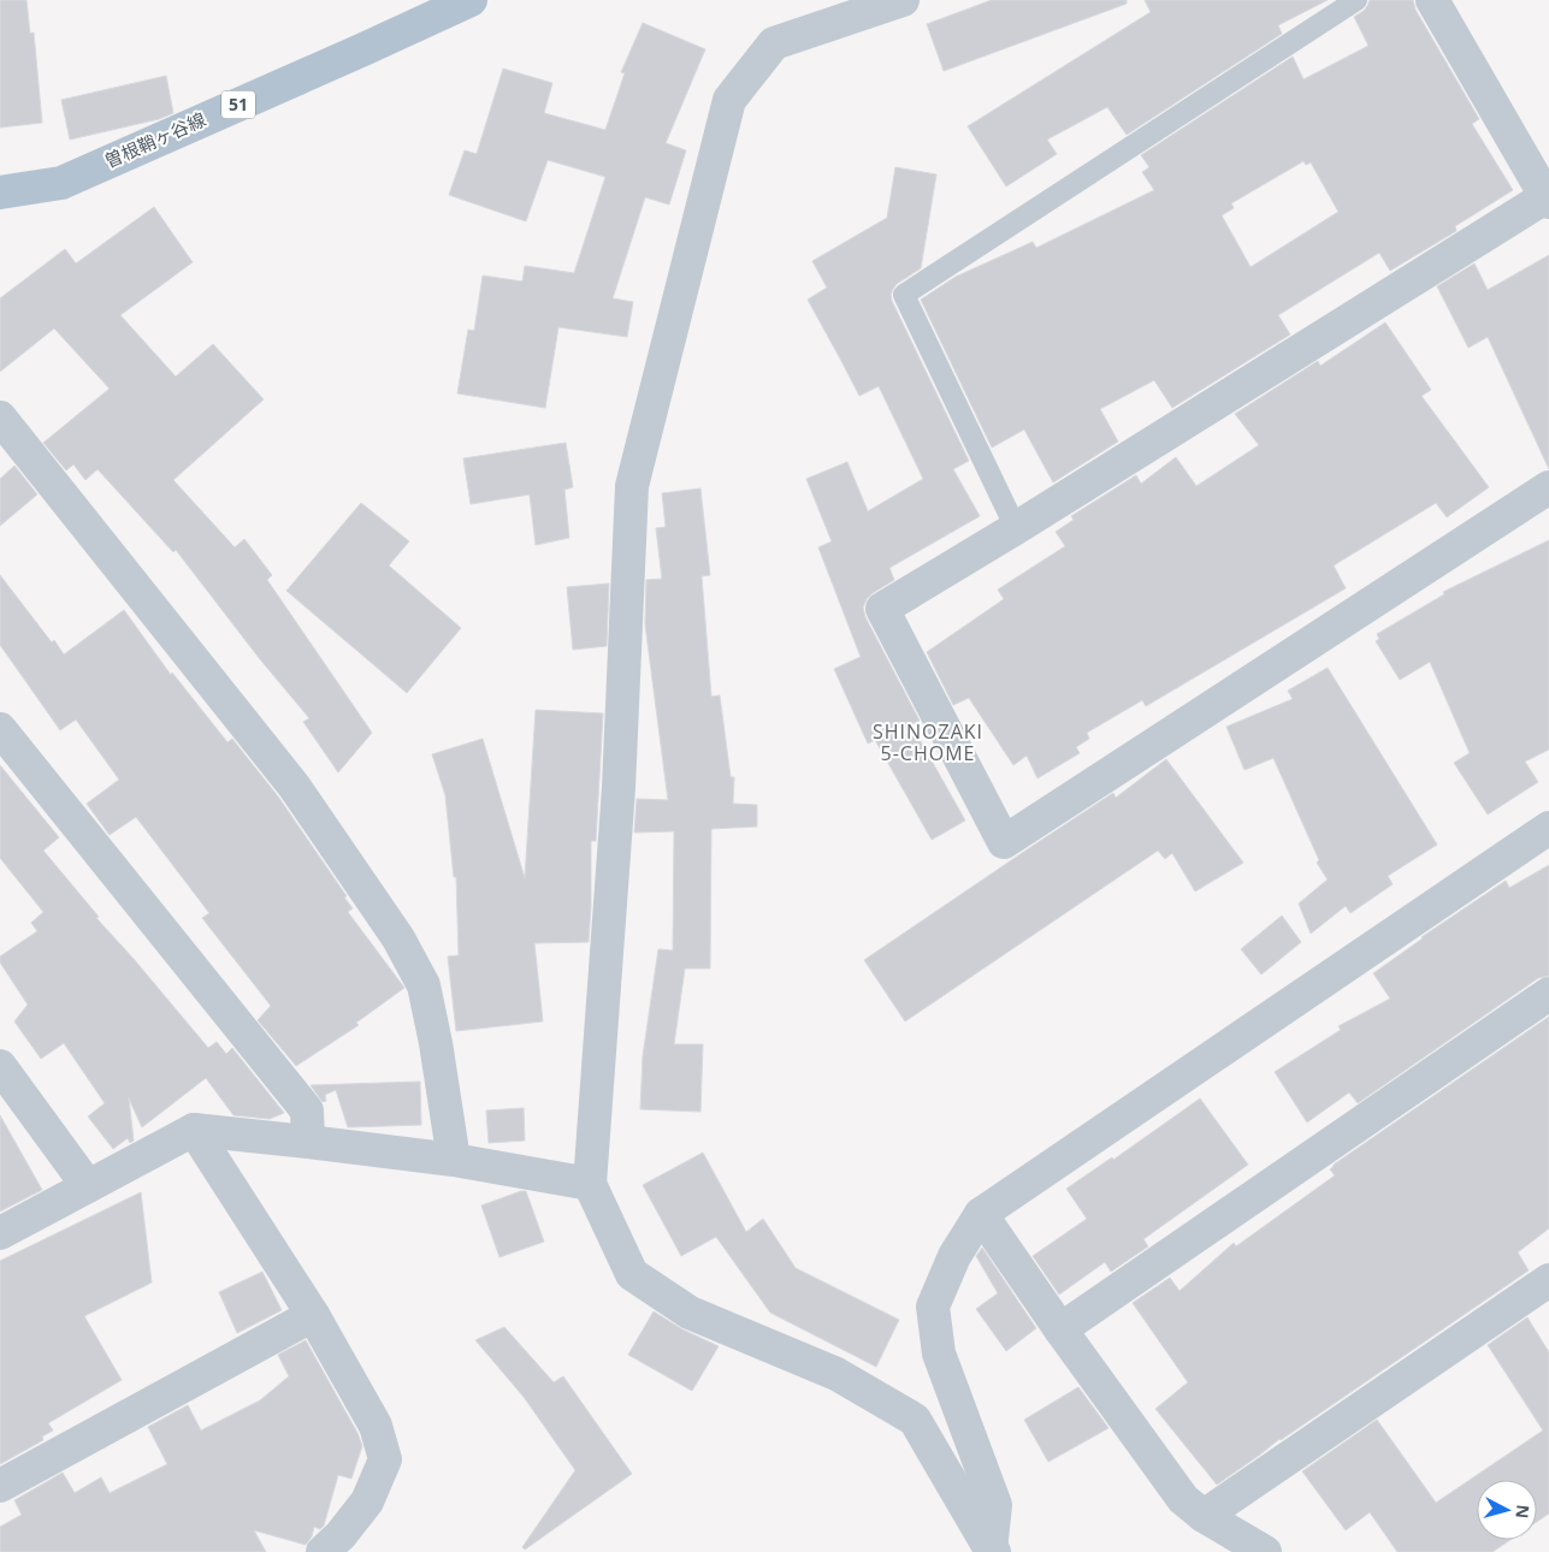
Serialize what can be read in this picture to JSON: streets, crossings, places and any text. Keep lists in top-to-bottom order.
{
  "streets": {
    "main road": ["51", "曽根鞘ヶ谷線"]
  },
  "districts": ["SHINOZAKI 5-CHOME"],
  "north": "right"
}
